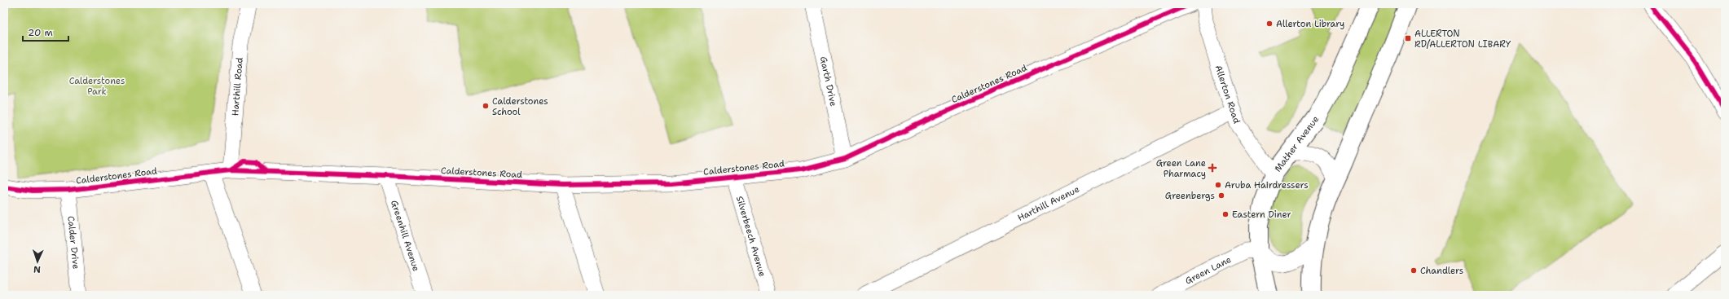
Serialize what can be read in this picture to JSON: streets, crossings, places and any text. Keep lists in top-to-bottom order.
{
  "streets": {
    "main road": ["Mather Avenue"],
    "street": [
      "Garth Drive",
      "Calderstones Road",
      "Harthill Road",
      "Allerton Road",
      "Harthill Avenue",
      "Greenhill Avenue",
      "Silverbeech Avenue",
      "Calder Drive",
      "Green Lane"
    ]
  },
  "crossings": [
    ["Garth Drive", "Calderstones Road"],
    ["Calderstones Road", "Harthill Road"],
    ["Calderstones Road", "Greenhill Avenue"],
    ["Calderstones Road", "Silverbeech Avenue"],
    ["Calderstones Road", "Calder Drive"],
    ["Allerton Road", "Mather Avenue"],
    ["Allerton Road", "Harthill Avenue"],
    ["Mather Avenue", "Green Lane"]
  ],
  "parks": ["Calderstones Park"],
  "places": {
    "other": [
      "Allerton Library",
      "Calderstones School",
      "Aruba Hairdressers",
      "Greenbergs",
      "Eastern Diner",
      "Chandlers"
    ],
    "transit": ["ALLERTON RD/ALLERTON LIBARY"],
    "health": ["Green Lane Pharmacy"]
  },
  "scale_bar": "20 m",
  "north": "bottom"
}
